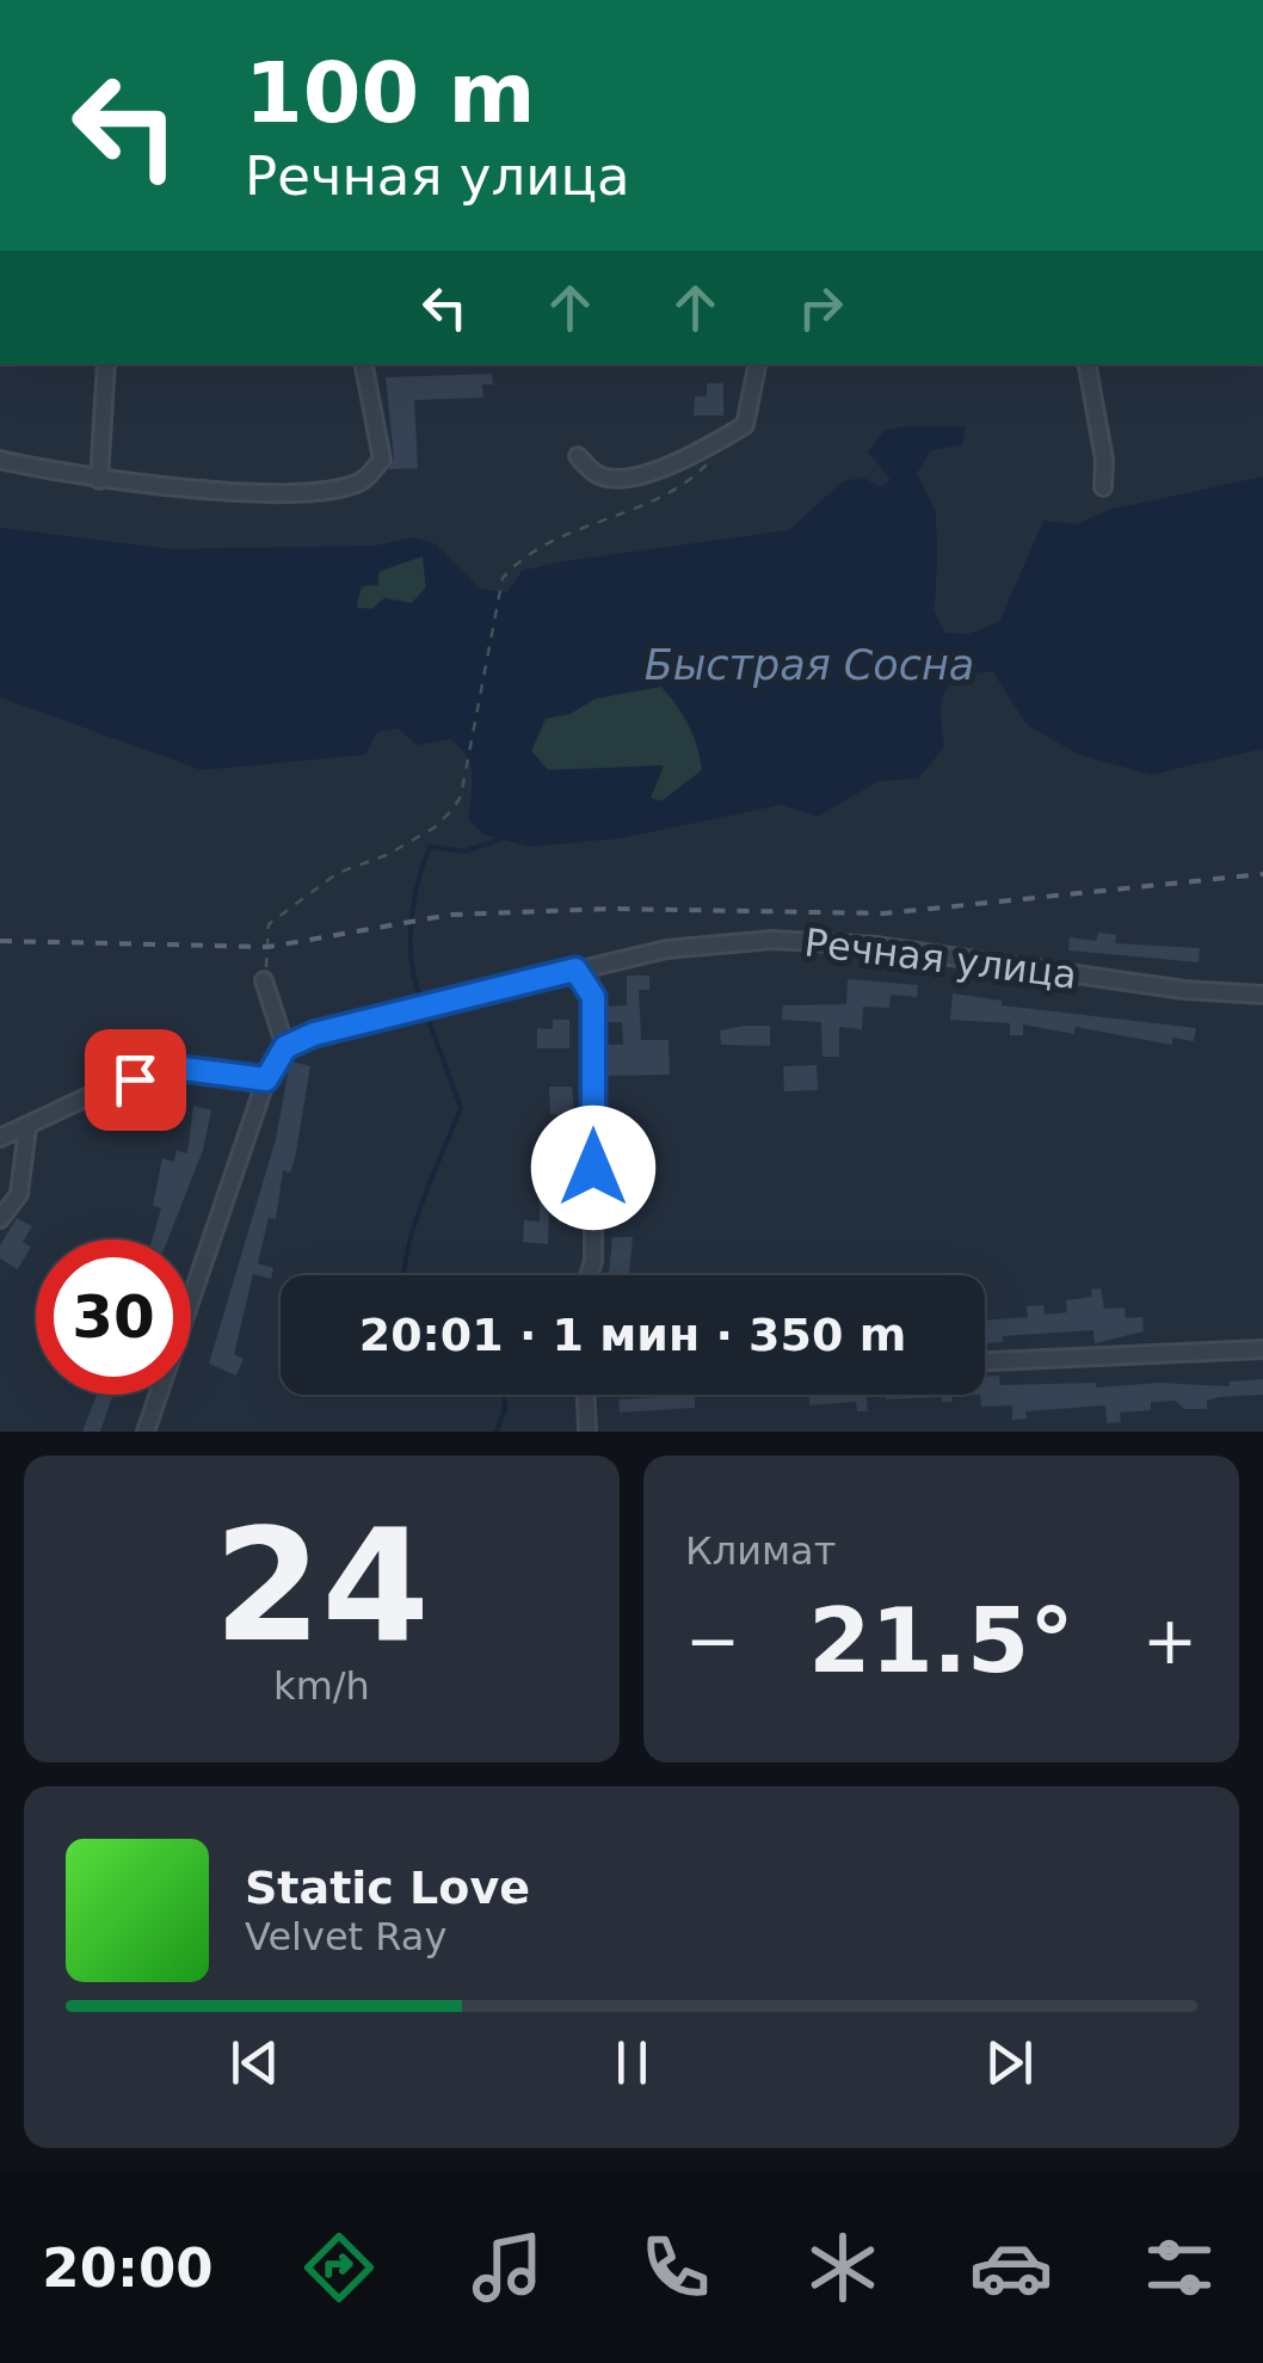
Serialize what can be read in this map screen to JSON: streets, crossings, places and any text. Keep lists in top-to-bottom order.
{
  "streets": {
    "street": ["Речная улица"]
  },
  "water": ["Быстрая Сосна"],
  "page": {
    "turn": ["100 m", "Речная улица"],
    "limit": "30",
    "trip": "20:01 · 1 мин · 350 m",
    "tile": [
      ["24", "km/h"],
      "Климат"
    ],
    "heat": ["−", "21.5°", "+"],
    "song": ["Static Love", "Velvet Ray"],
    "tabs": "20:00"
  }
}
